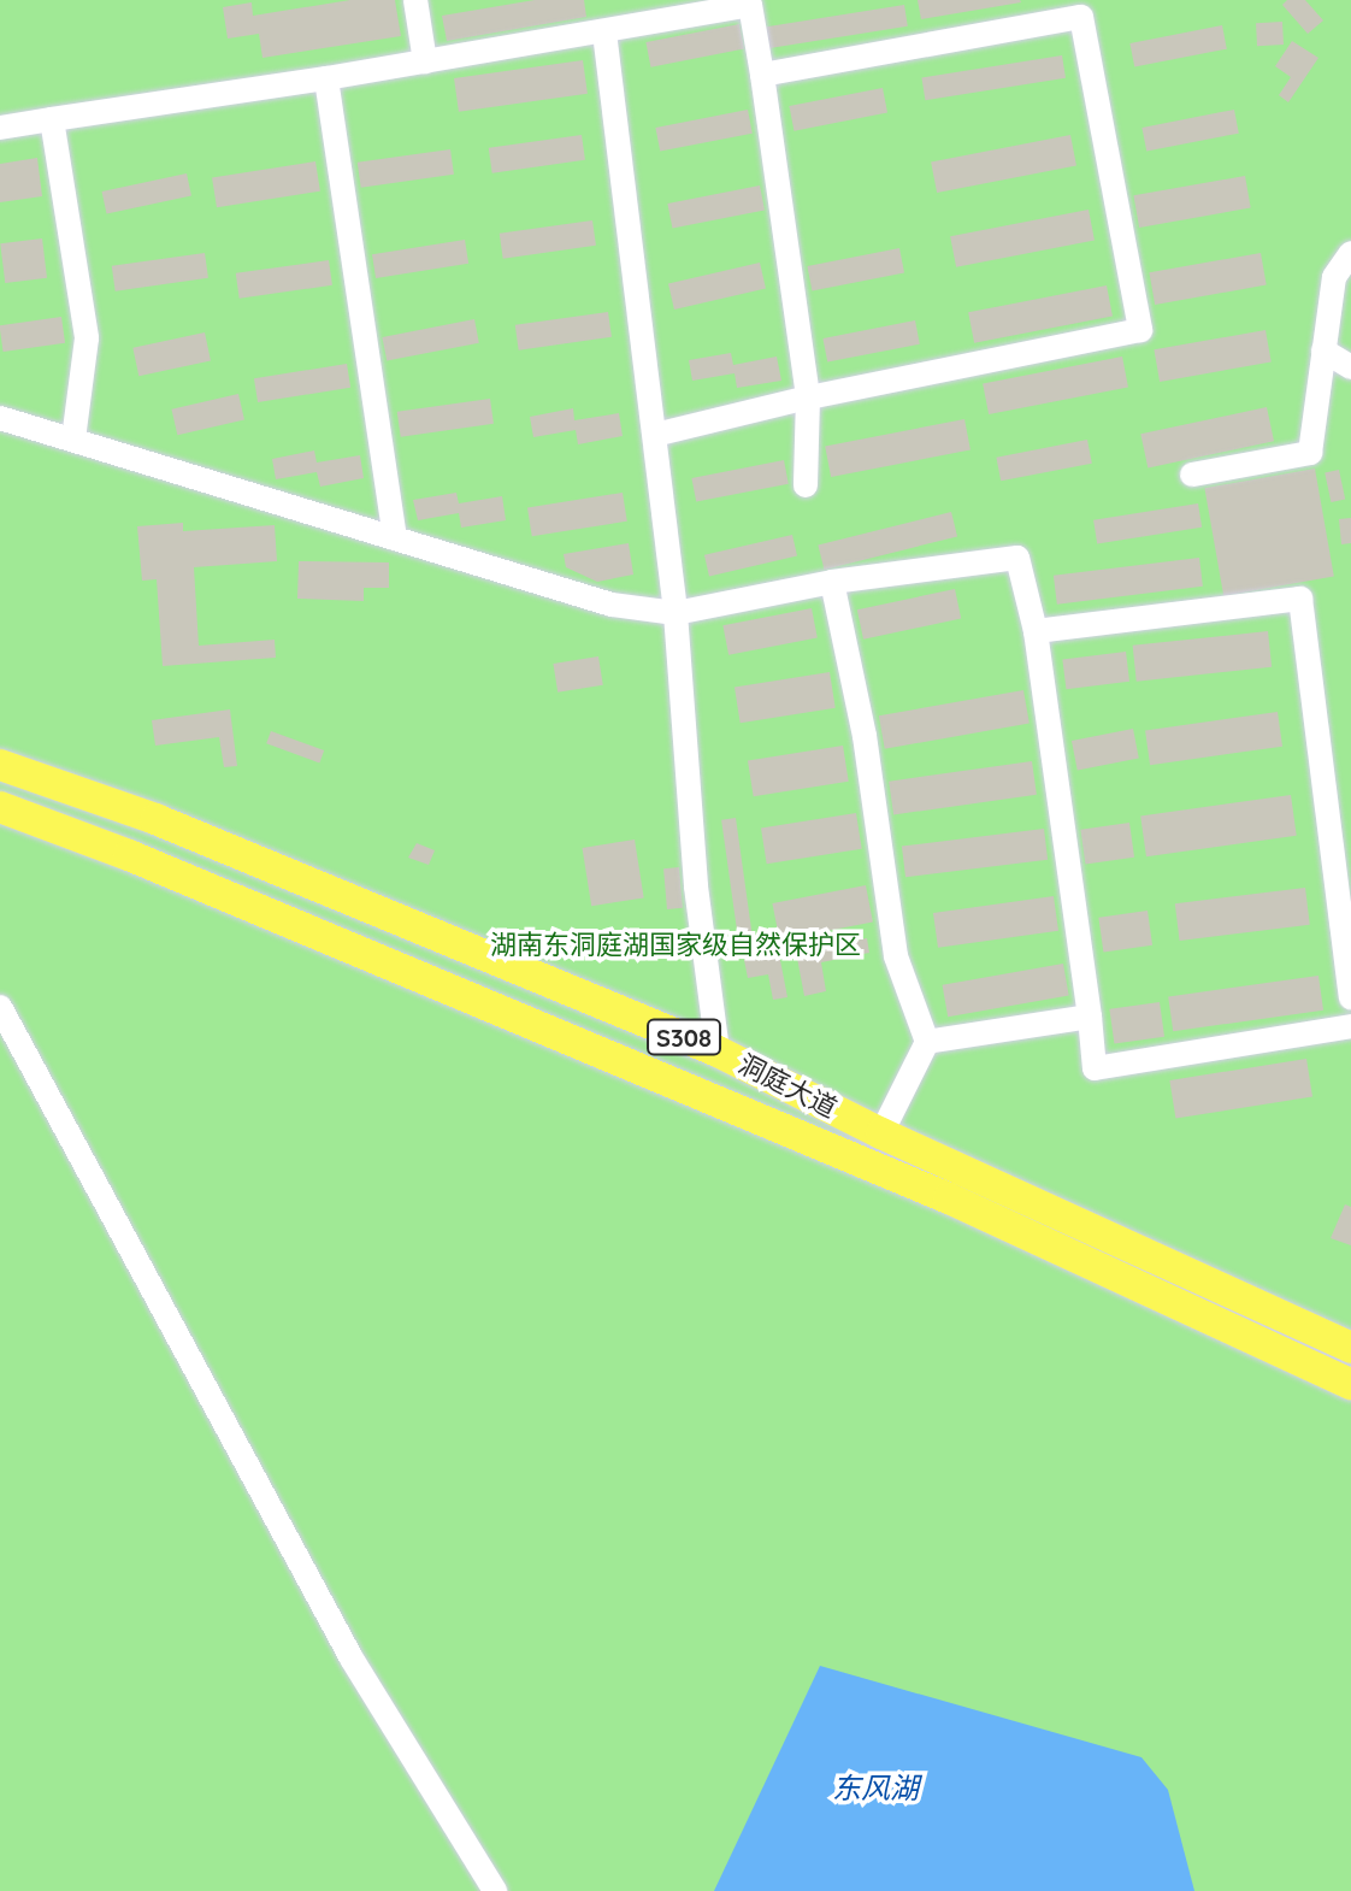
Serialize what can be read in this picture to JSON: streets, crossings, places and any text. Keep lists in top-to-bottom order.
{
  "streets": {
    "main road": ["S308", "洞庭大道"]
  },
  "water": ["东风湖"],
  "parks": ["湖南东洞庭湖国家级自然保护区"]
}
